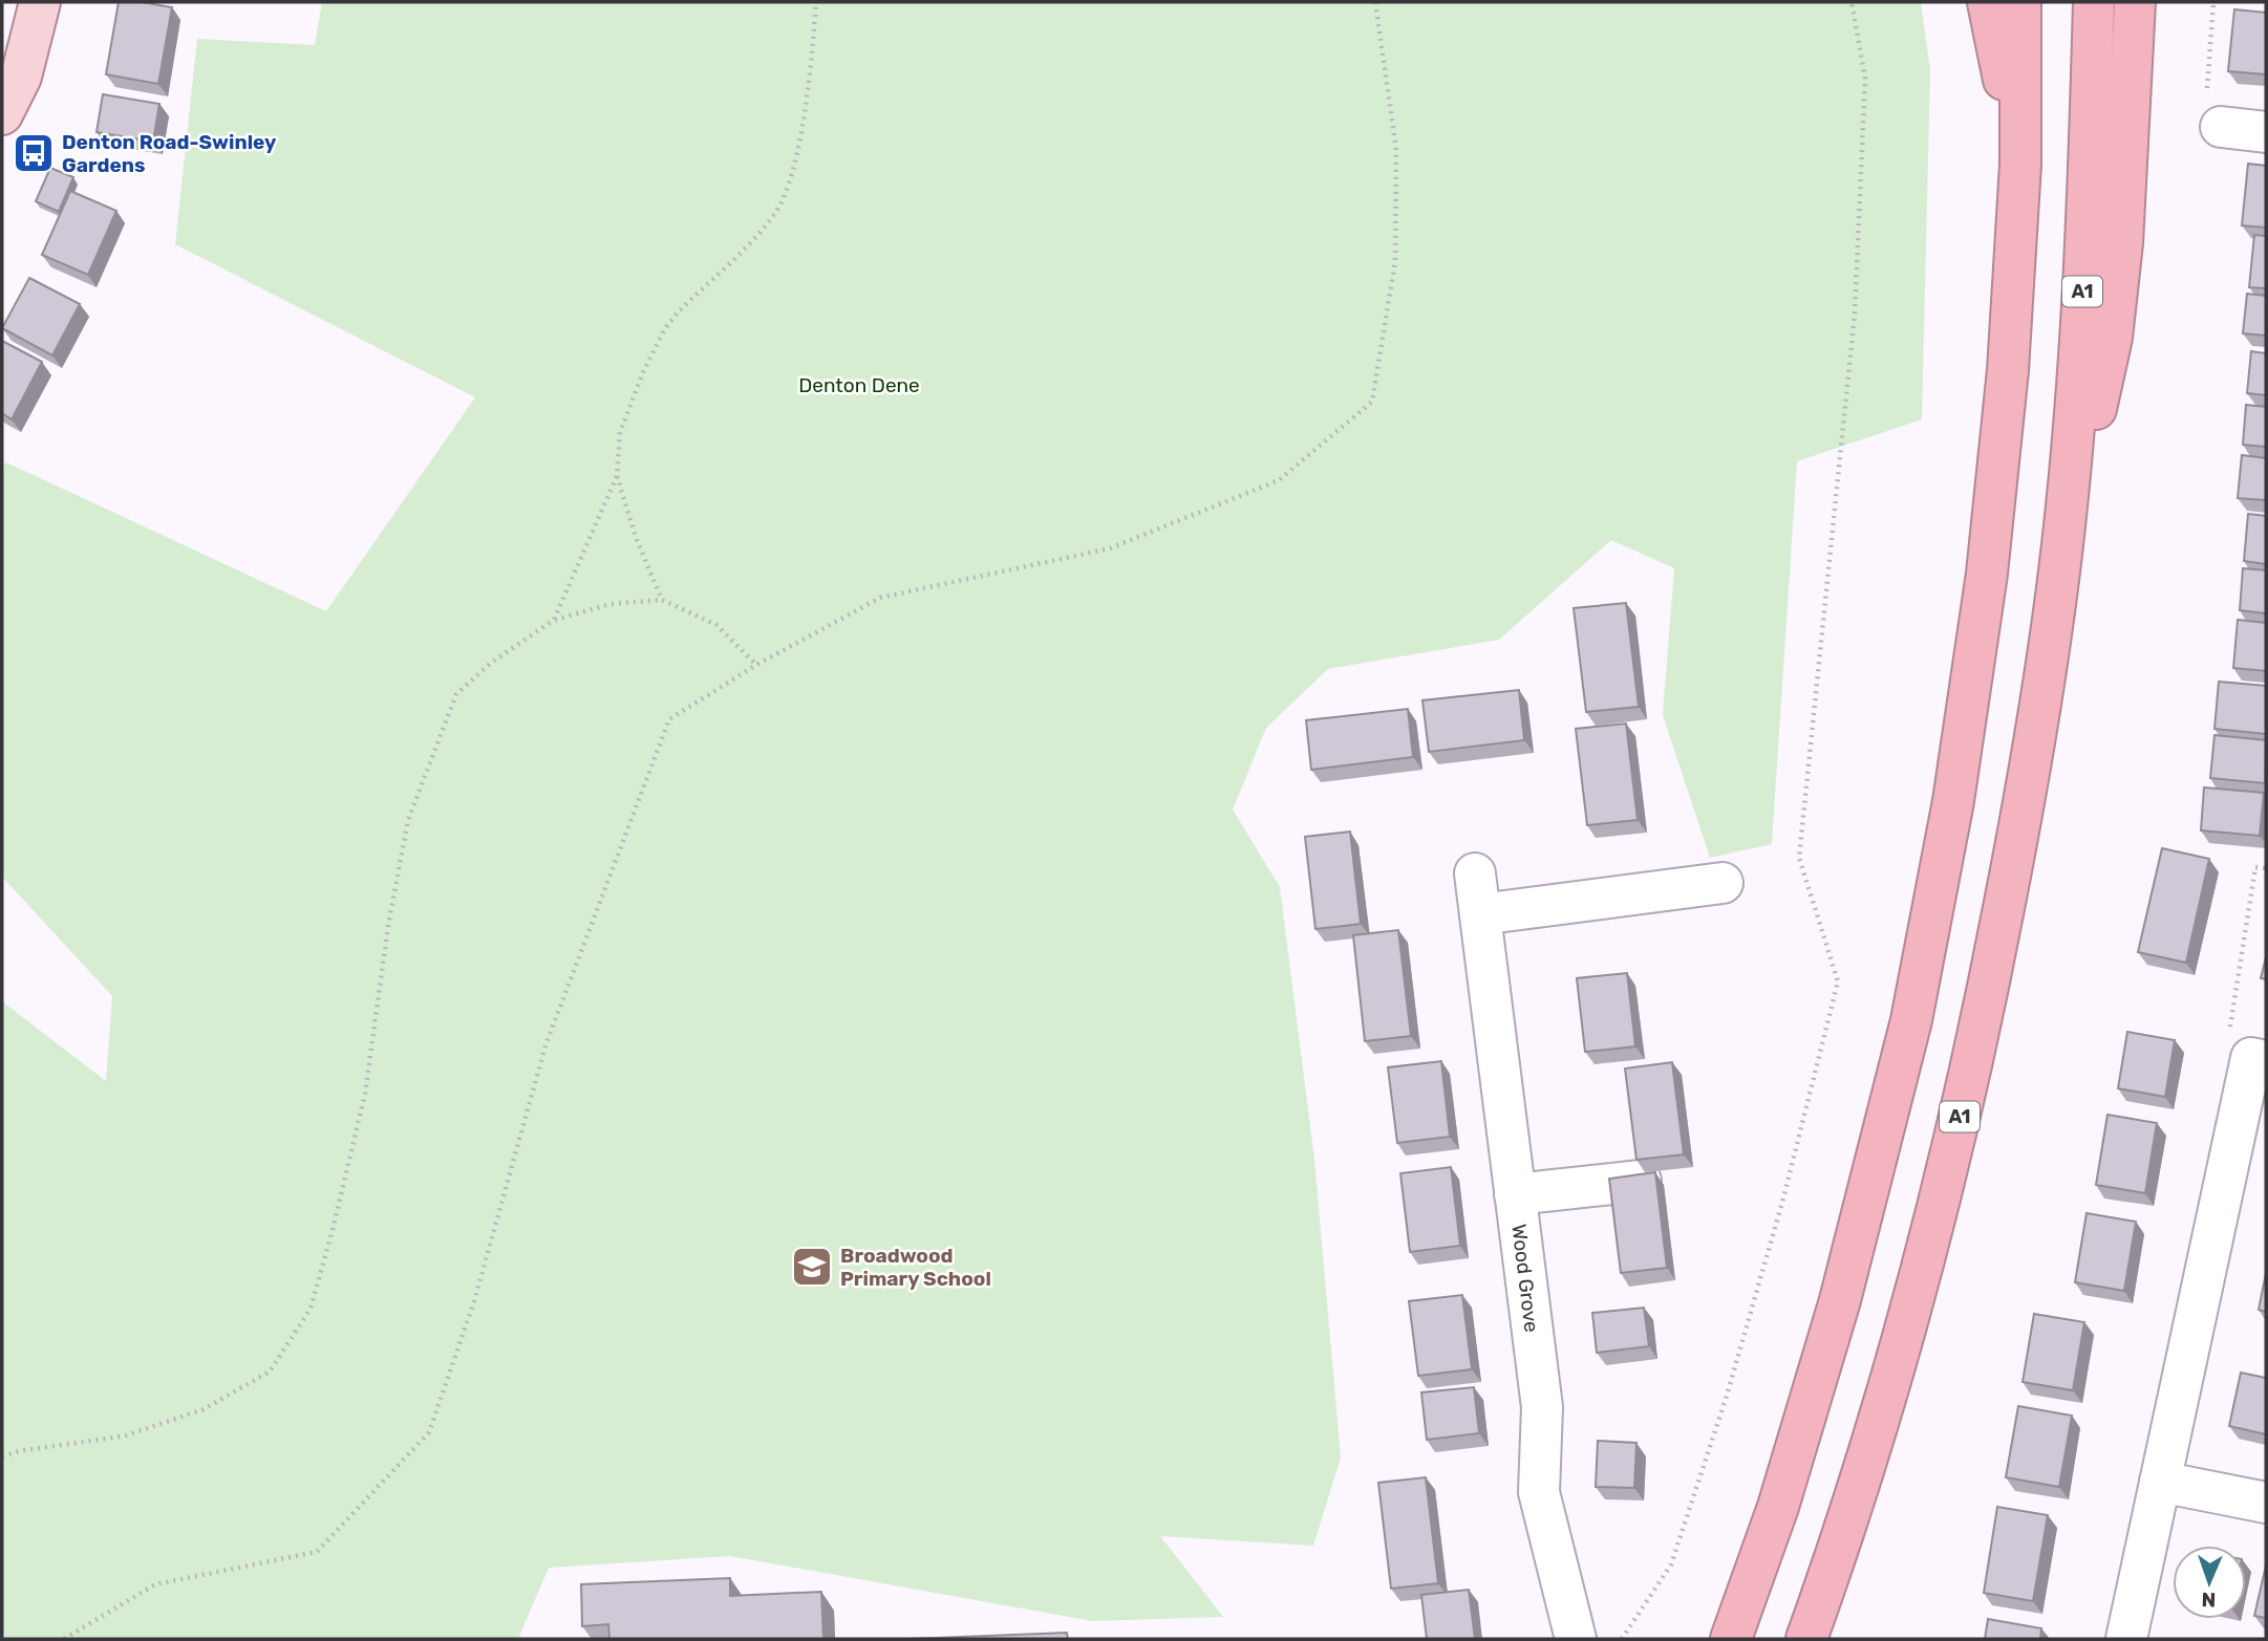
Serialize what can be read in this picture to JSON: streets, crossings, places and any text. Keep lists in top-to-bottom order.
{
  "streets": {
    "highway": ["A1"],
    "street": ["Wood Grove"]
  },
  "parks": ["Denton Dene"],
  "places": {
    "bus stop": ["Denton Road-Swinley Gardens"],
    "school or university": ["Broadwood Primary School"]
  },
  "north": "bottom"
}
